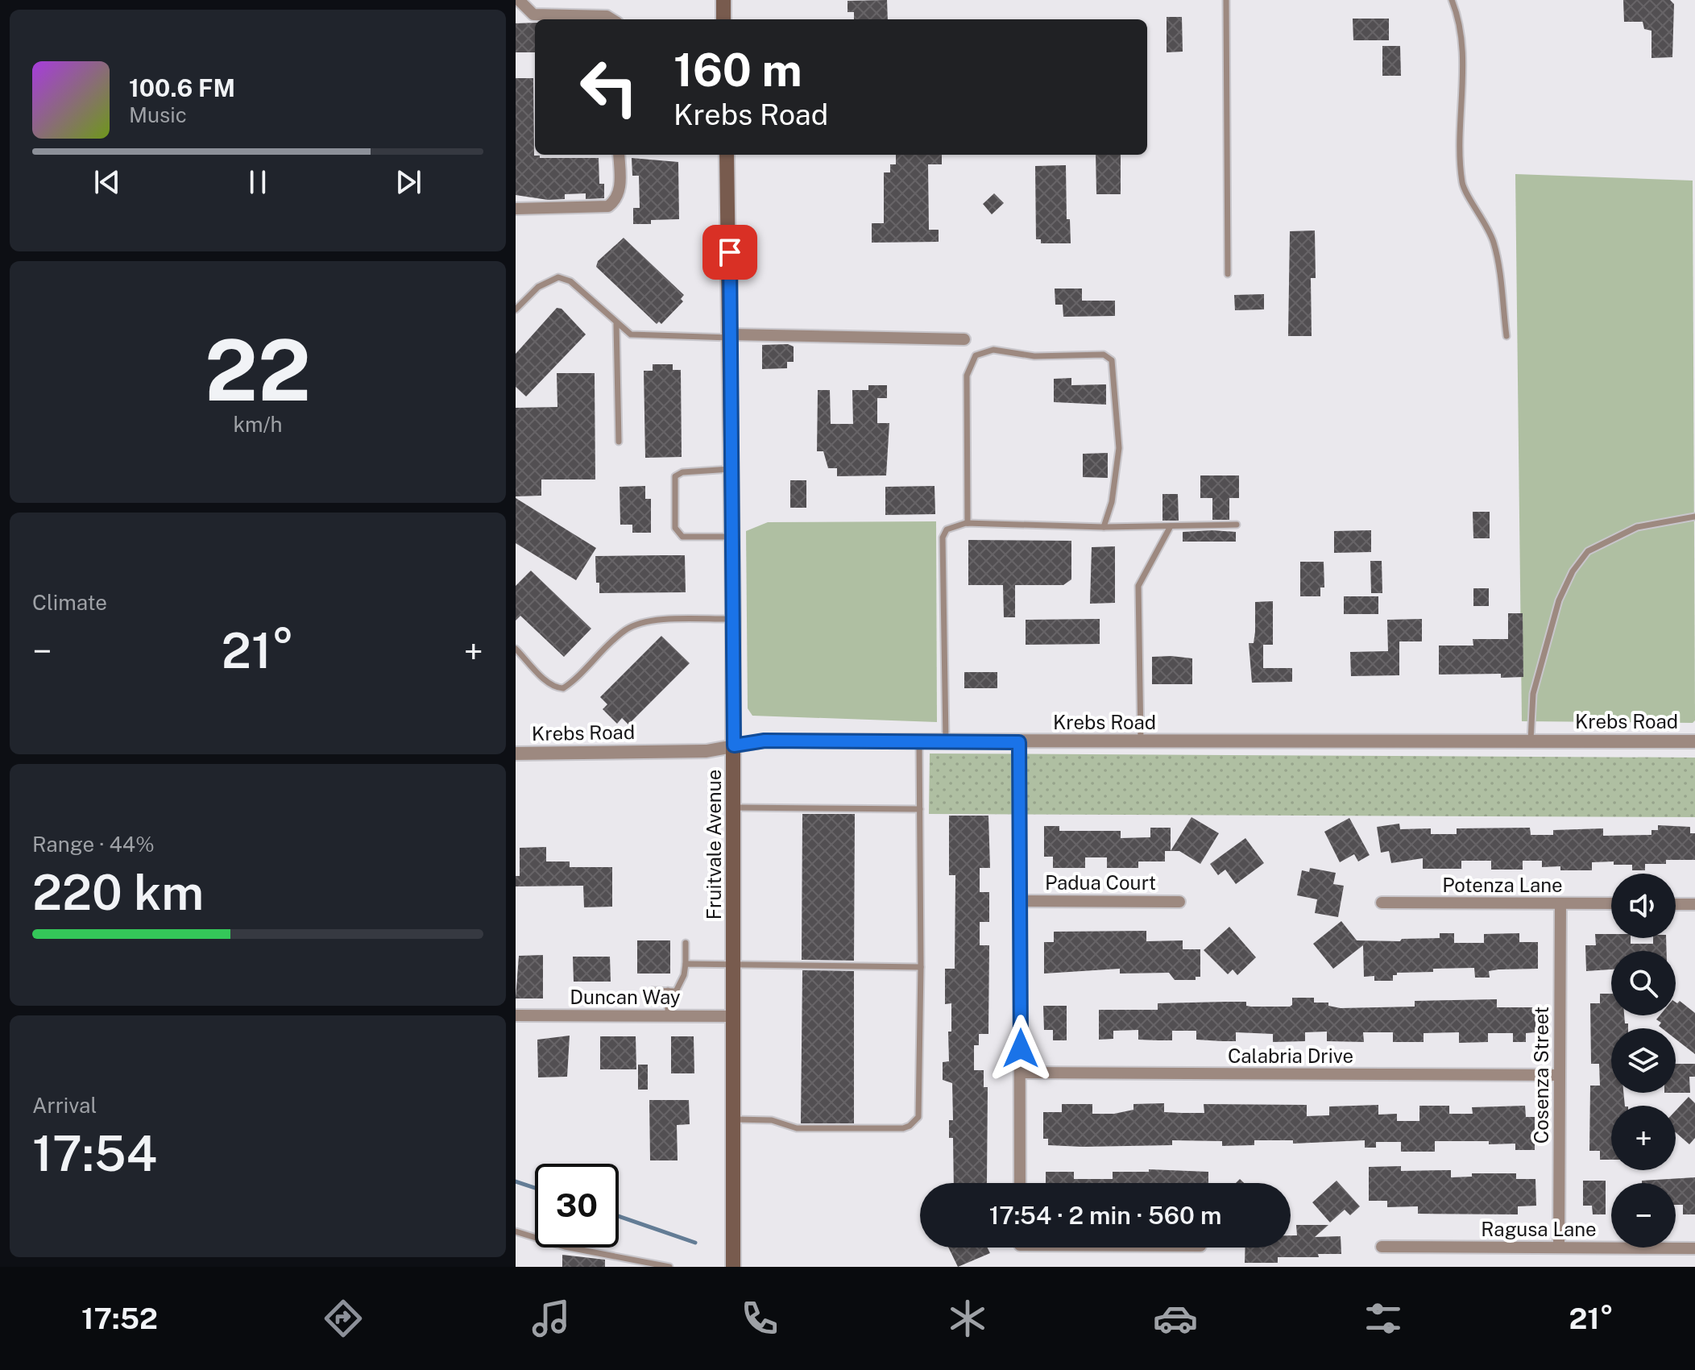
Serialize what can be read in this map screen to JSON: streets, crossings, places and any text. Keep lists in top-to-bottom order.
{
  "streets": {
    "main road": ["Fruitvale Avenue"],
    "street": [
      "Krebs Road",
      "Padua Court",
      "Potenza Lane",
      "Duncan Way",
      "Calabria Drive",
      "Cosenza Street",
      "Ragusa Lane"
    ]
  },
  "crossings": [
    ["Krebs Road", "Fruitvale Avenue"],
    ["Fruitvale Avenue", "Duncan Way"],
    ["Potenza Lane", "Cosenza Street"],
    ["Calabria Drive", "Cosenza Street"],
    ["Cosenza Street", "Ragusa Lane"]
  ],
  "page": {
    "turn": ["160 m", "Krebs Road"],
    "song": ["100.6 FM", "Music"],
    "tile": [
      ["22", "km/h"],
      "Climate",
      ["Range · 44%", "220 km"],
      ["Arrival", "17:54"]
    ],
    "heat": ["−", "21°", "+"],
    "map_buttons": ["+", "−"],
    "limit": "30",
    "trip": "17:54 · 2 min · 560 m",
    "tabs": ["17:52", "21°"]
  }
}
